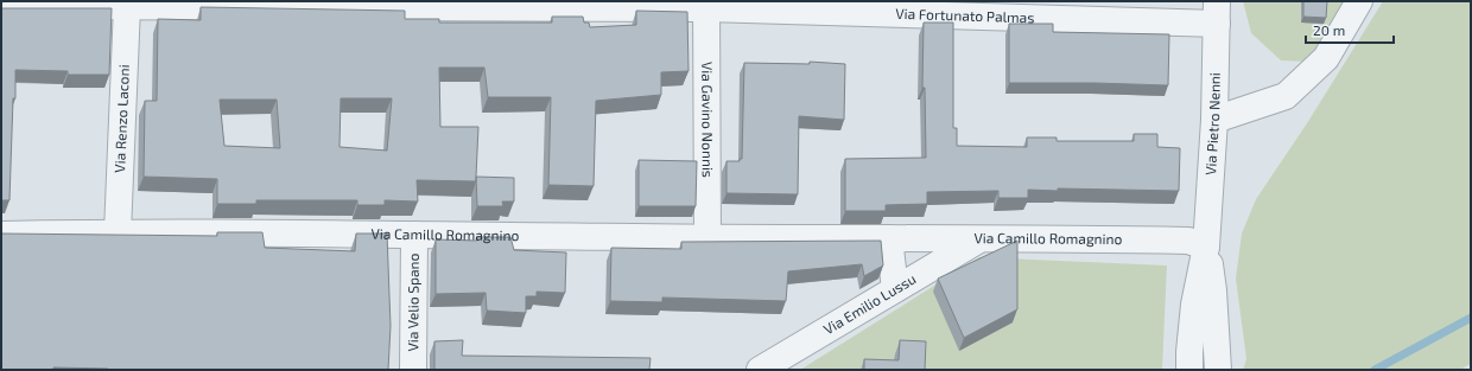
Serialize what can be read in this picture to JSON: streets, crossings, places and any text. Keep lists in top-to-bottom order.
{
  "streets": {
    "street": [
      "Via Fortunato Palmas",
      "Via Renzo Laconi",
      "Via Gavino Nonnis",
      "Via Pietro Nenni",
      "Via Camillo Romagnino",
      "Via Velio Spano",
      "Via Emilio Lussu"
    ]
  },
  "crossings": [
    ["Via Fortunato Palmas", "Via Renzo Laconi"],
    ["Via Fortunato Palmas", "Via Gavino Nonnis"],
    ["Via Fortunato Palmas", "Via Pietro Nenni"],
    ["Via Renzo Laconi", "Via Camillo Romagnino"],
    ["Via Gavino Nonnis", "Via Camillo Romagnino"],
    ["Via Pietro Nenni", "Via Camillo Romagnino"],
    ["Via Camillo Romagnino", "Via Velio Spano"],
    ["Via Camillo Romagnino", "Via Emilio Lussu"]
  ],
  "scale_bar": "20 m"
}
